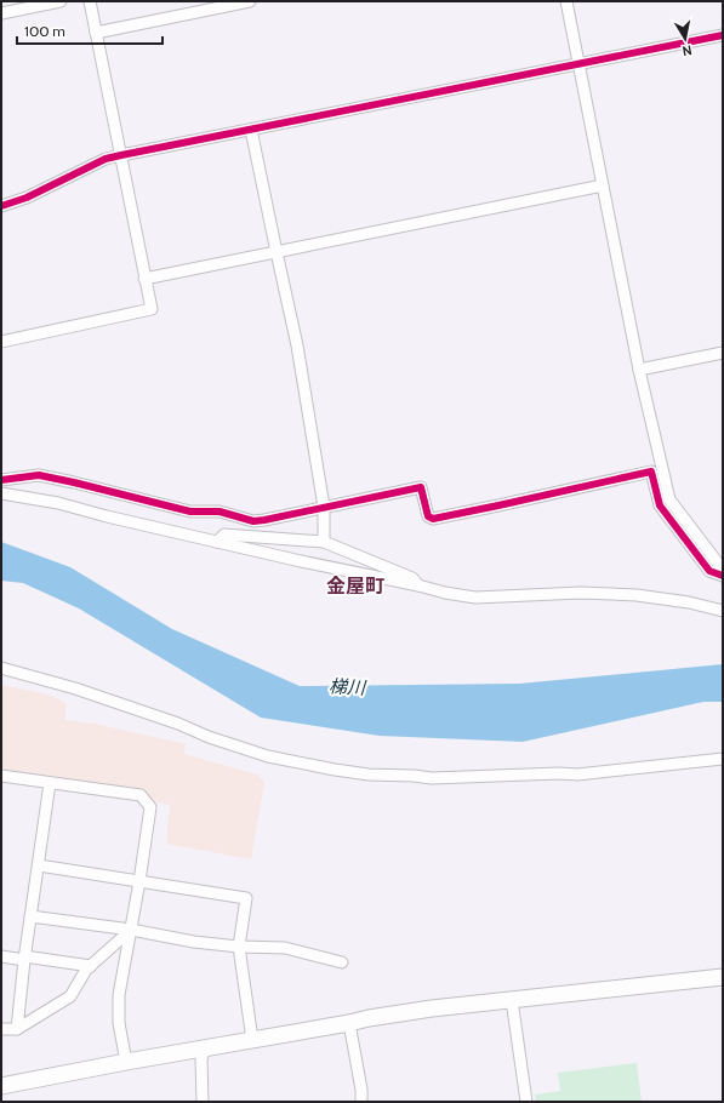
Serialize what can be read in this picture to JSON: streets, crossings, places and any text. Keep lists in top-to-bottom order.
{
  "districts": ["金屋町"],
  "water": ["梯川"],
  "scale_bar": "100 m",
  "north": "bottom"
}
